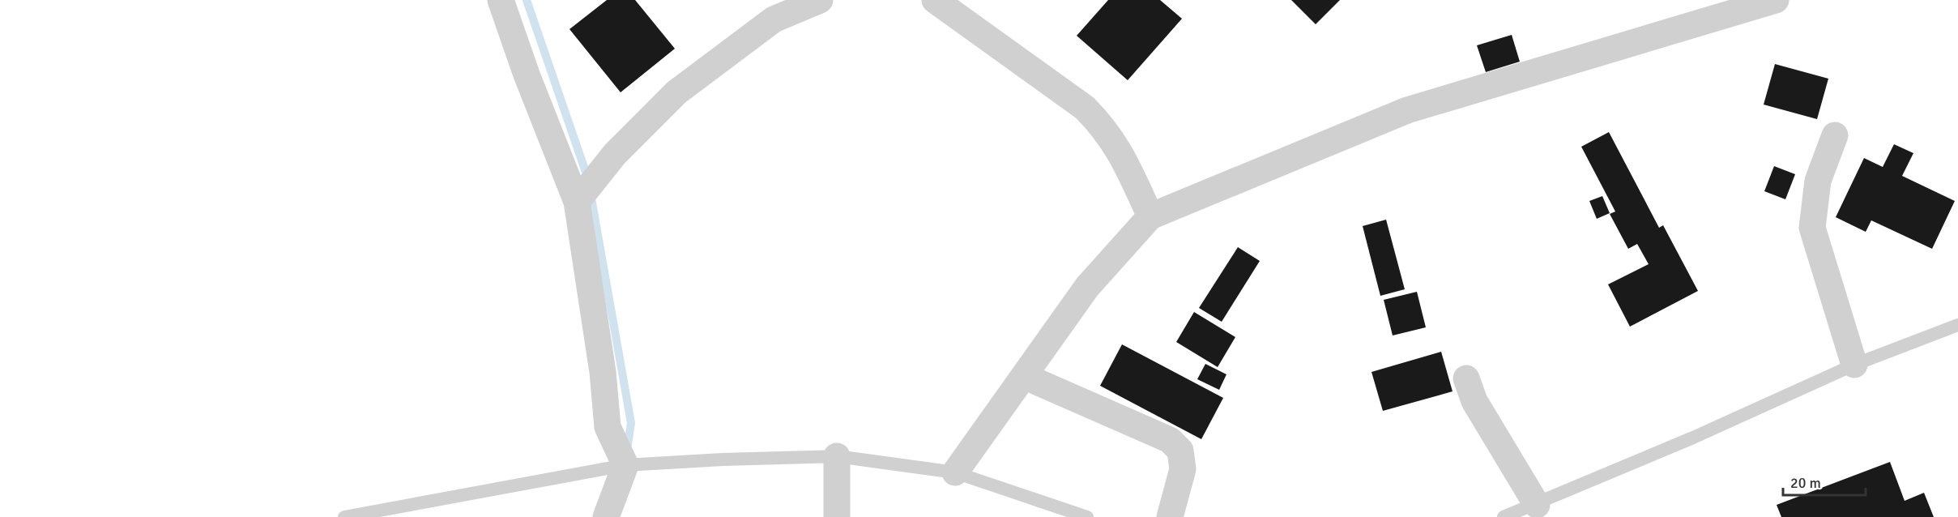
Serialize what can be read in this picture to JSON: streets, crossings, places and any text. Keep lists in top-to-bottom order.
{
  "scale_bar": "20 m"
}
